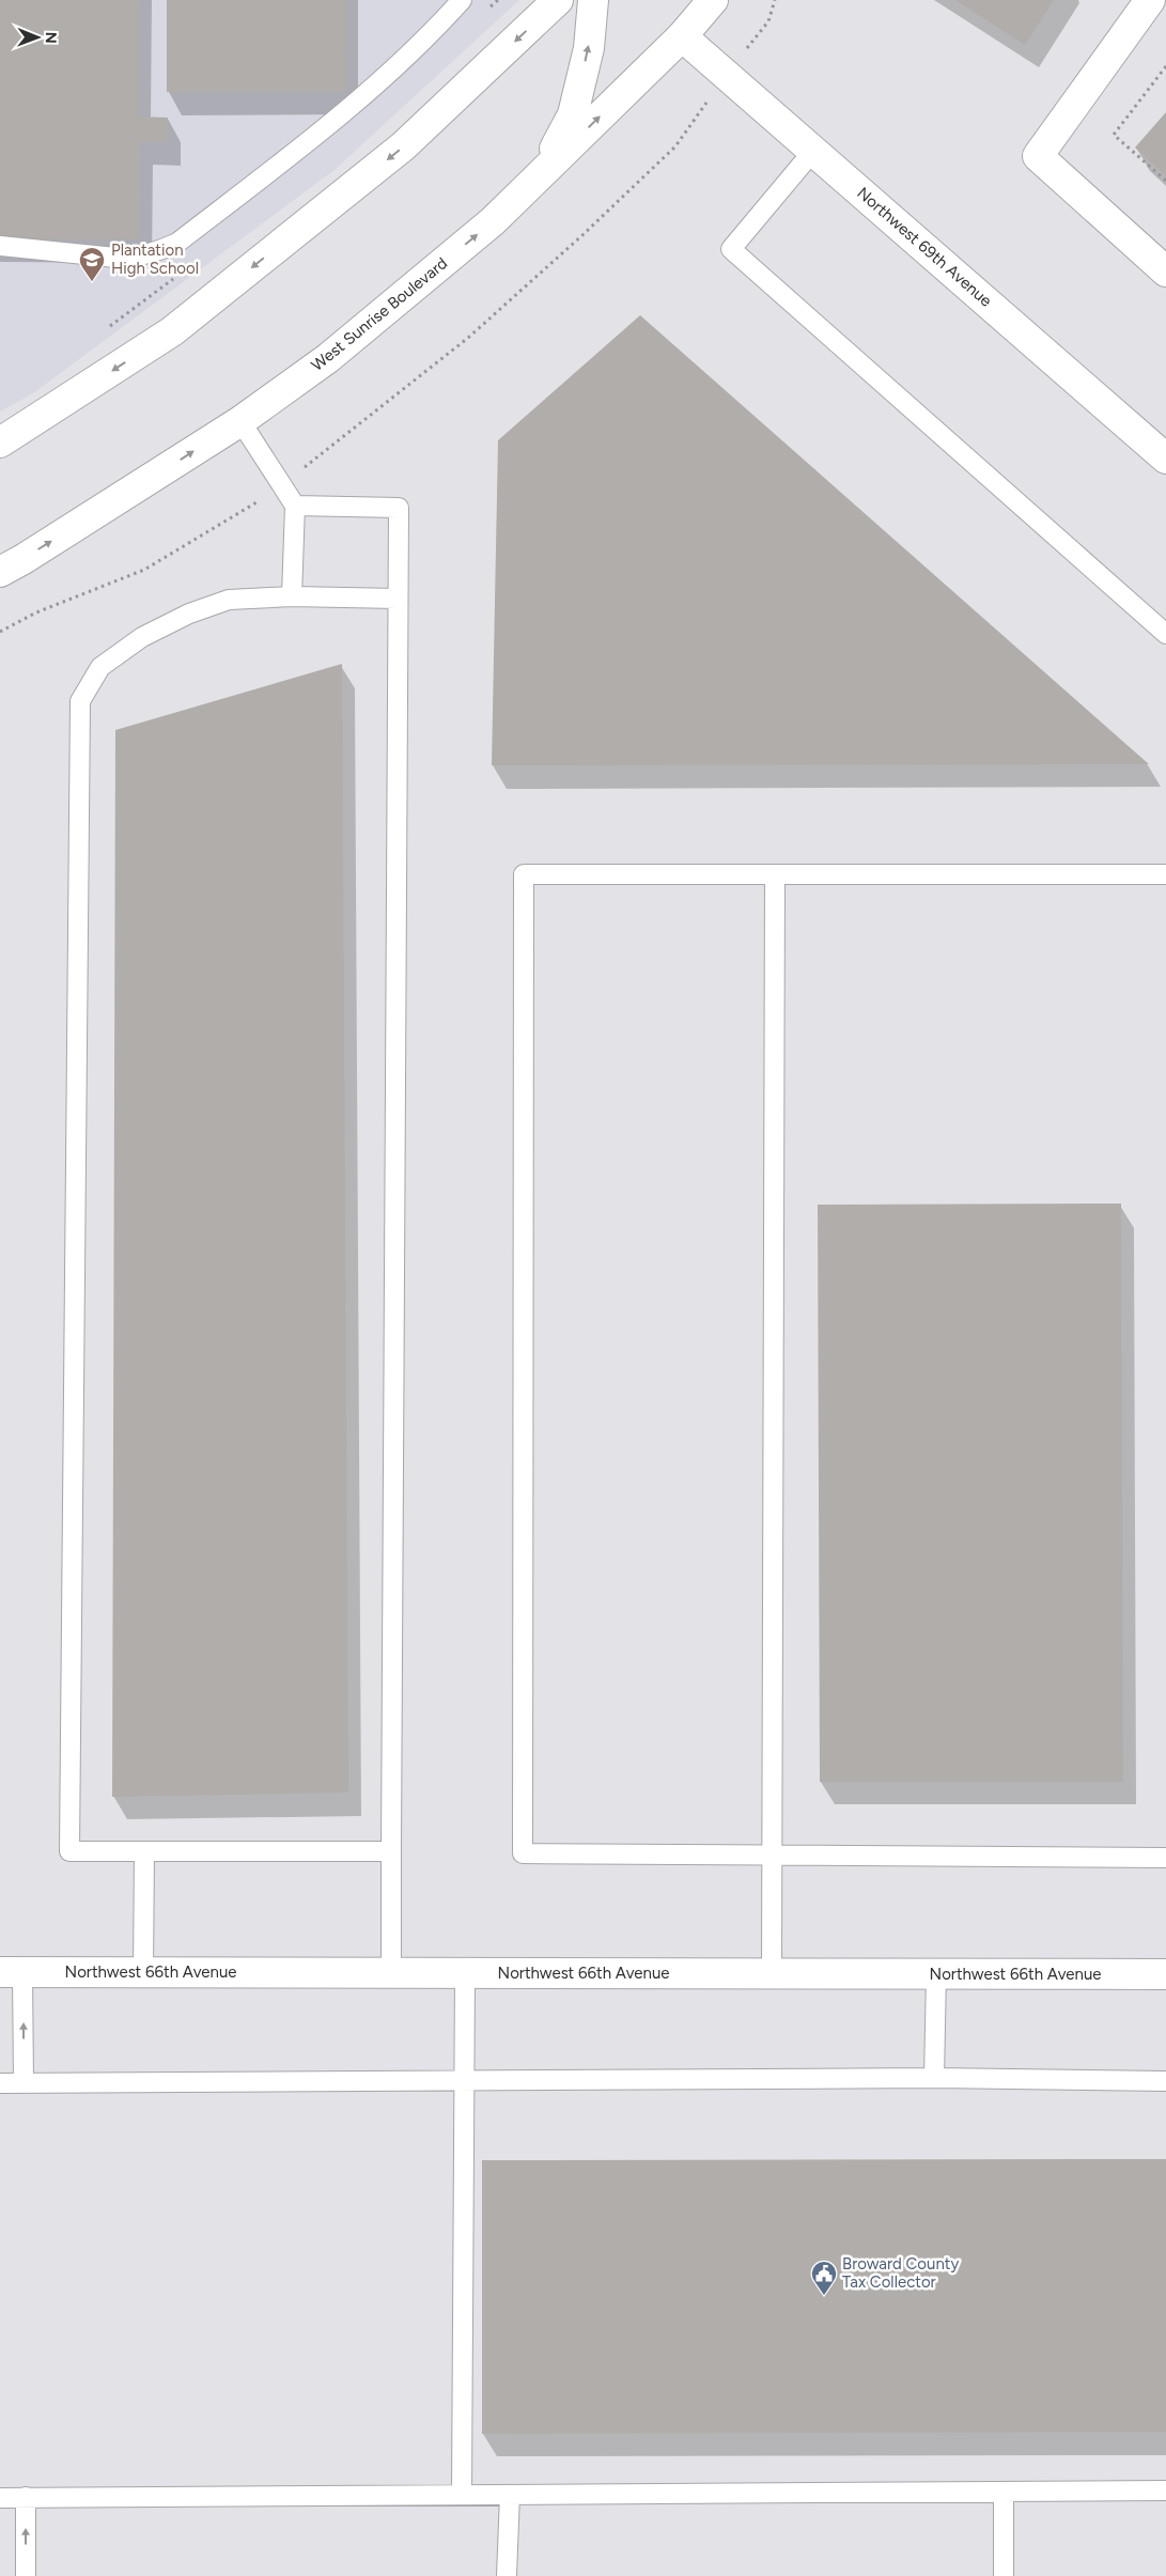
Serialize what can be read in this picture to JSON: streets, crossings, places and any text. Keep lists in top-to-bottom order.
{
  "streets": {
    "main road": ["Northwest 69th Avenue", "West Sunrise Boulevard", "Northwest 66th Avenue"]
  },
  "crossings": [
    ["Northwest 69th Avenue", "West Sunrise Boulevard"]
  ],
  "places": {
    "school or university": ["Plantation High School"],
    "public building": ["Broward County Tax Collector"]
  },
  "north": "right"
}
